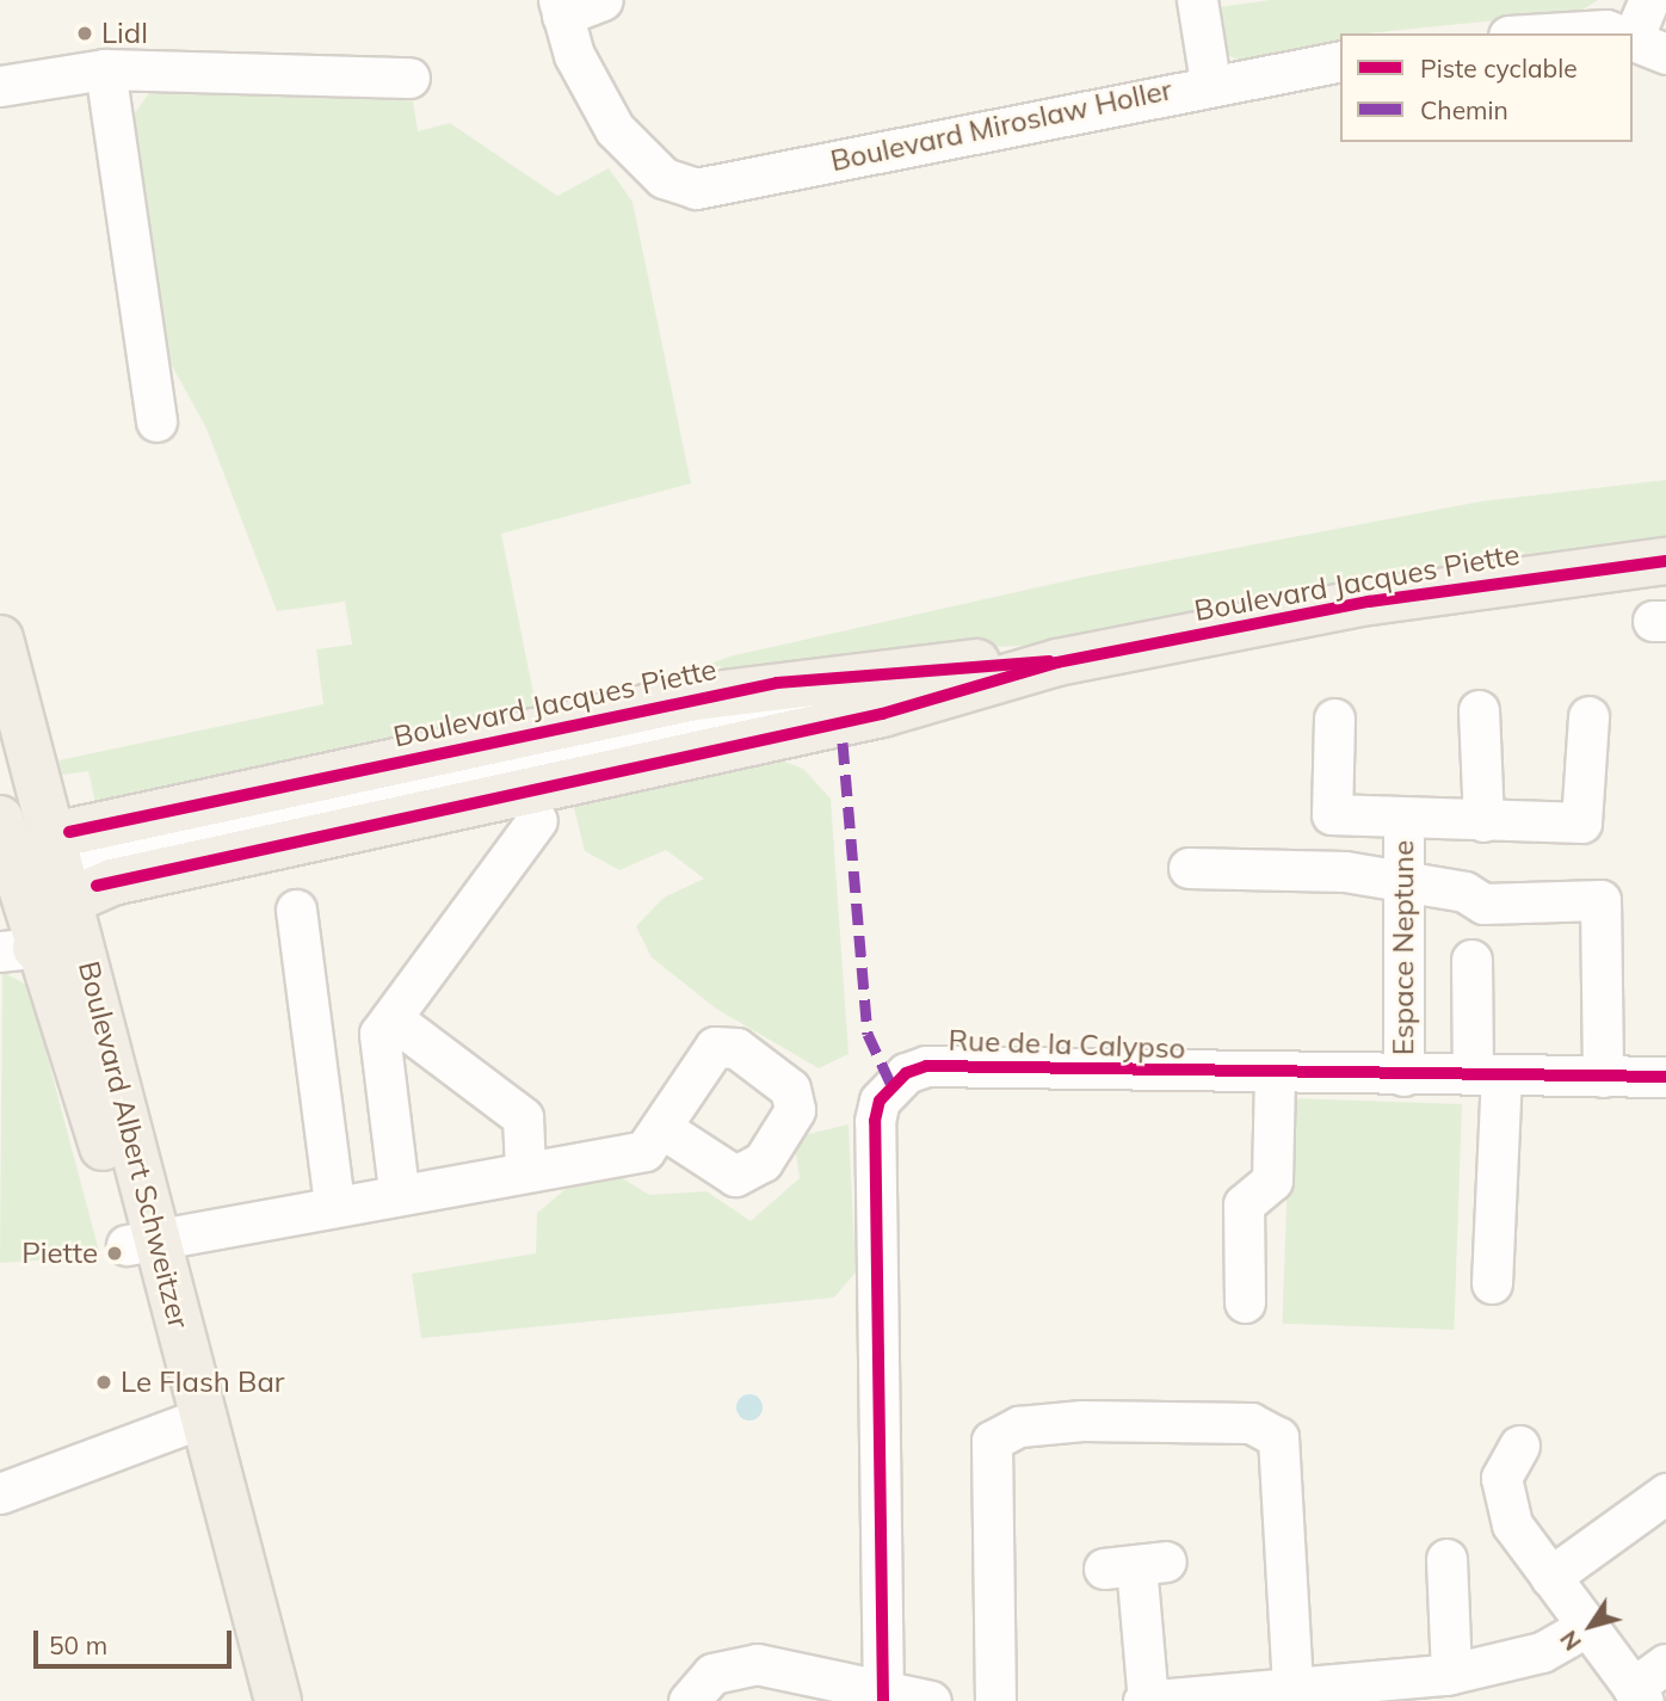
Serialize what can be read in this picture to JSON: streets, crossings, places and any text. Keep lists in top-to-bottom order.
{
  "streets": {
    "main road": ["Boulevard Jacques Piette", "Boulevard Albert Schweitzer"],
    "street": ["Boulevard Miroslaw Holler", "Espace Neptune", "Rue de la Calypso"]
  },
  "crossings": [
    ["Boulevard Jacques Piette", "Boulevard Albert Schweitzer"],
    ["Espace Neptune", "Rue de la Calypso"]
  ],
  "places": ["Lidl", "Piette", "Le Flash Bar"],
  "legend": ["Piste cyclable", "Chemin"],
  "scale_bar": "50 m",
  "north": "bottom left"
}
